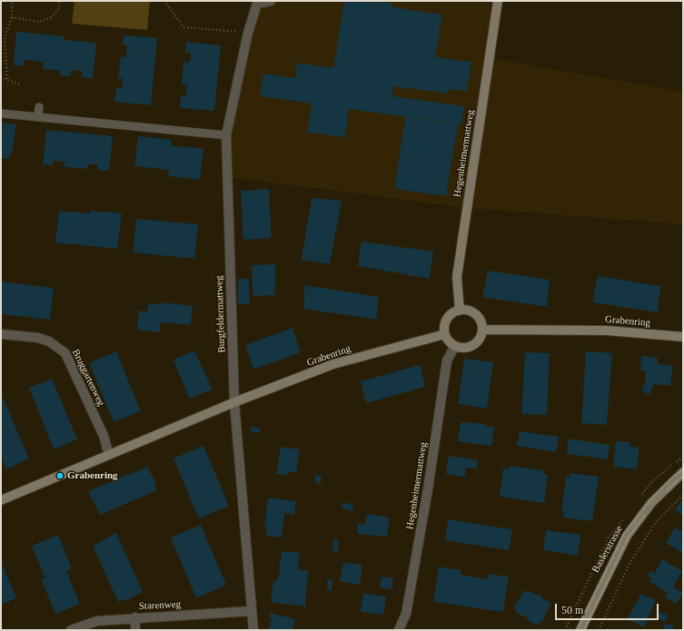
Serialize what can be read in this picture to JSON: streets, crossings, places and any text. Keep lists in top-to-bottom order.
{
  "streets": {
    "main road": ["Hegenheimermattweg", "Grabenring", "Baslerstrasse"],
    "street": ["Burgfeldermattweg", "Bruggartenweg", "Starenweg"]
  },
  "crossings": [
    ["Hegenheimermattweg", "Grabenring"],
    ["Burgfeldermattweg", "Grabenring"],
    ["Burgfeldermattweg", "Starenweg"],
    ["Grabenring", "Bruggartenweg"]
  ],
  "places": ["Grabenring"],
  "scale_bar": "50 m"
}
